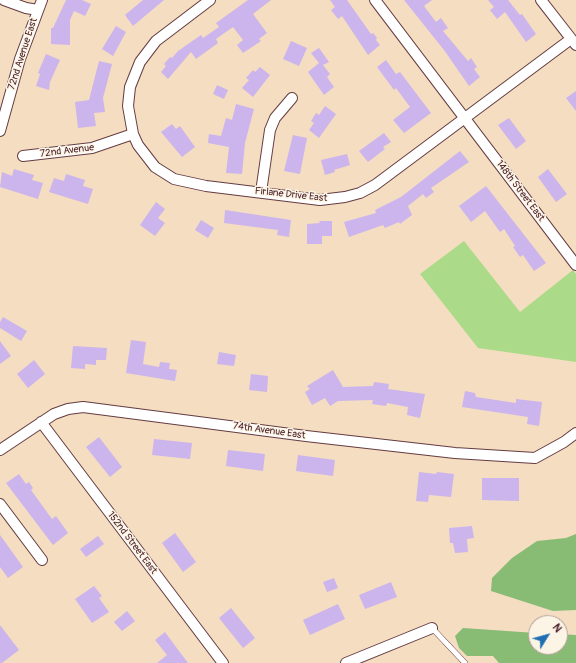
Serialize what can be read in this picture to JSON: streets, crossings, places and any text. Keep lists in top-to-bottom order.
{
  "streets": {
    "street": [
      "72nd Avenue East",
      "72nd Avenue",
      "148th Street East",
      "Firlane Drive East",
      "74th Avenue East",
      "152nd Street East"
    ]
  },
  "crossings": [
    ["72nd Avenue", "Firlane Drive East"],
    ["148th Street East", "Firlane Drive East"],
    ["74th Avenue East", "152nd Street East"]
  ],
  "north": "top right"
}
